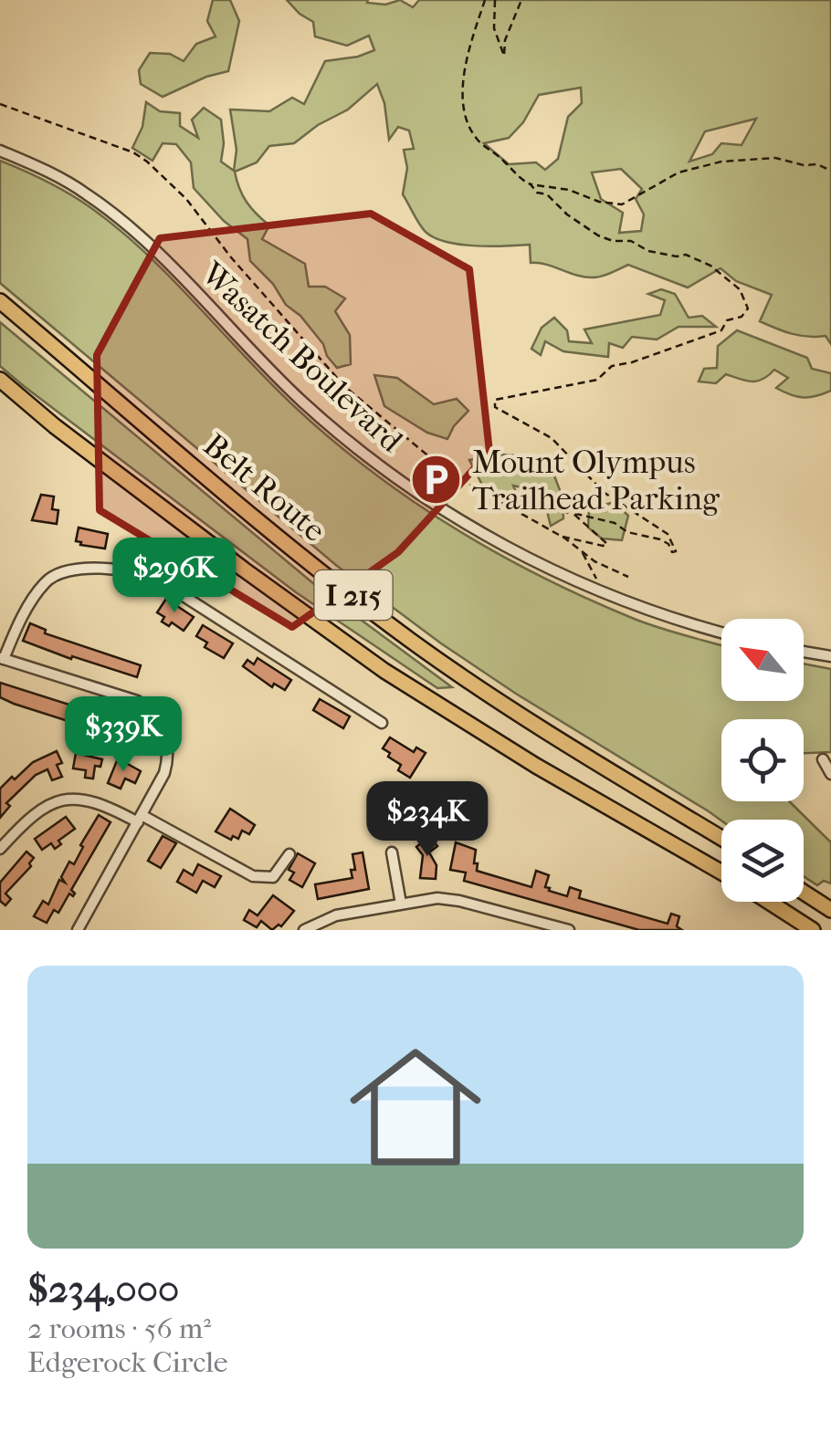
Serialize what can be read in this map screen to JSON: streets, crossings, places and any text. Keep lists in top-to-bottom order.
{
  "streets": {
    "highway": ["Belt Route", "I 215"],
    "street": ["Wasatch Boulevard"]
  },
  "places": {
    "parking": ["Mount Olympus Trailhead Parking"]
  },
  "north": "top left",
  "page": {
    "price": ["$296K", "$339K", "$234K"],
    "list": [
      {
        "name": "$234,000",
        "note": "2 rooms · 56 m² · Edgerock Circle"
      }
    ]
  }
}
